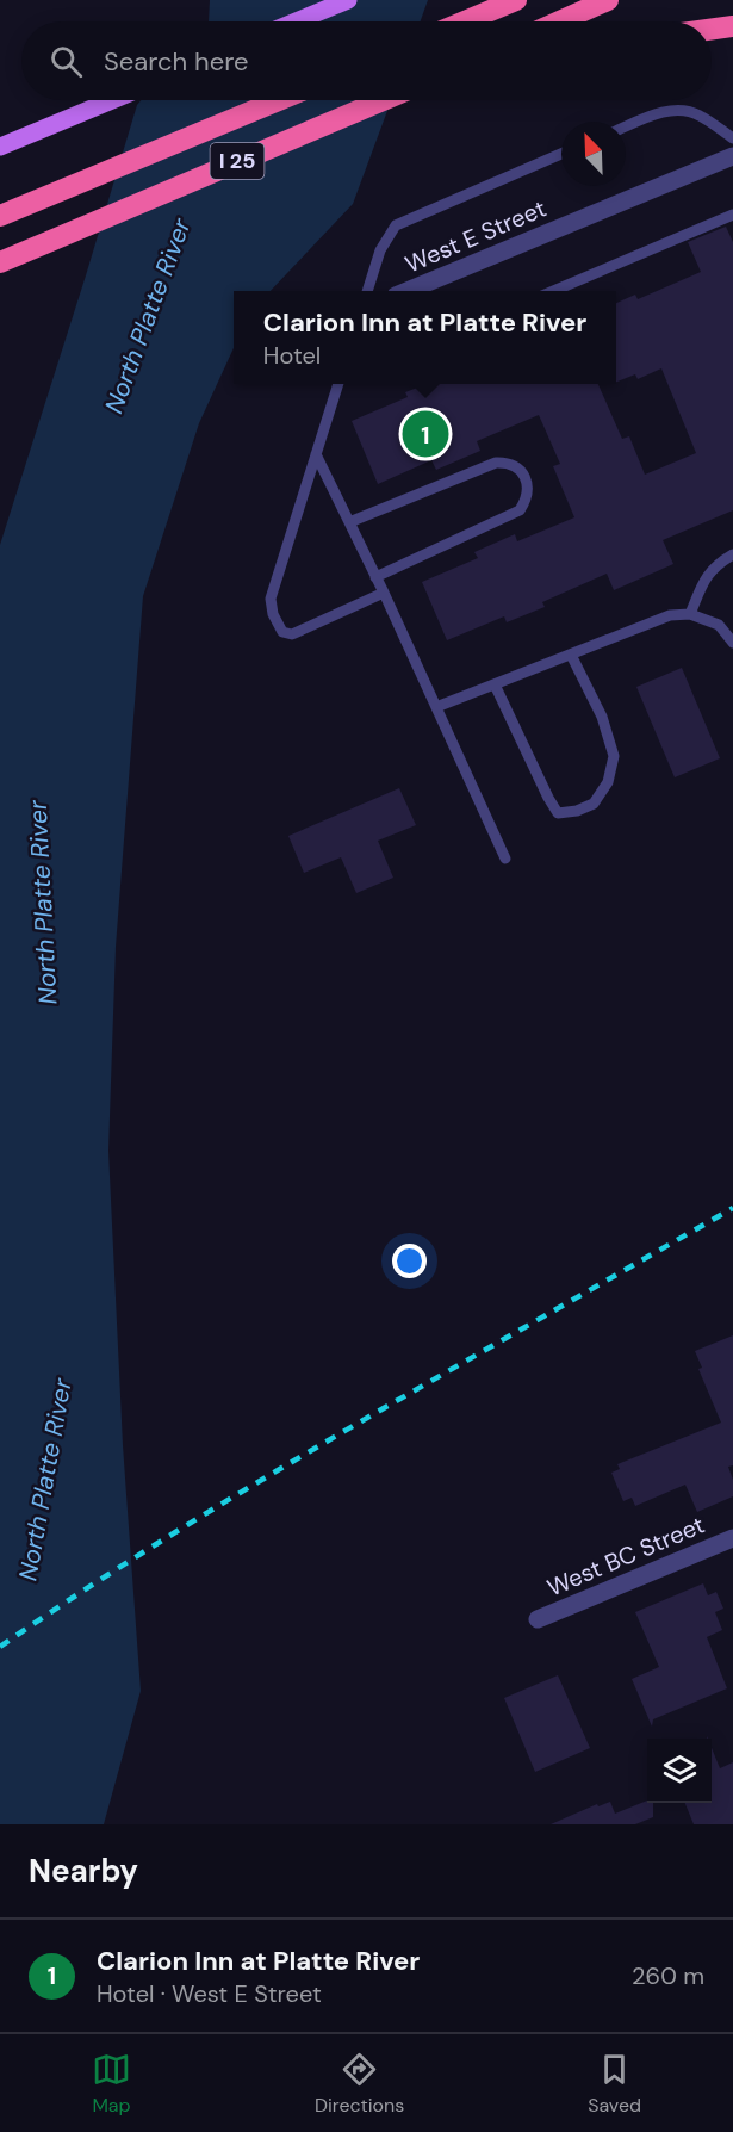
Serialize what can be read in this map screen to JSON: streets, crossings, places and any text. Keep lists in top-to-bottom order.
{
  "streets": {
    "highway": ["I 25"],
    "street": ["West E Street", "West BC Street"]
  },
  "water": ["North Platte River"],
  "north": "top left",
  "page": {
    "search": "Search here",
    "popup": ["Clarion Inn at Platte River", "Hotel"],
    "pins": "1",
    "heading": "Nearby",
    "list": [
      {
        "mark": "1",
        "name": "Clarion Inn at Platte River",
        "note": "Hotel · West E Street",
        "value": "260 m"
      }
    ],
    "nav": ["Map", "Directions", "Saved"]
  }
}
